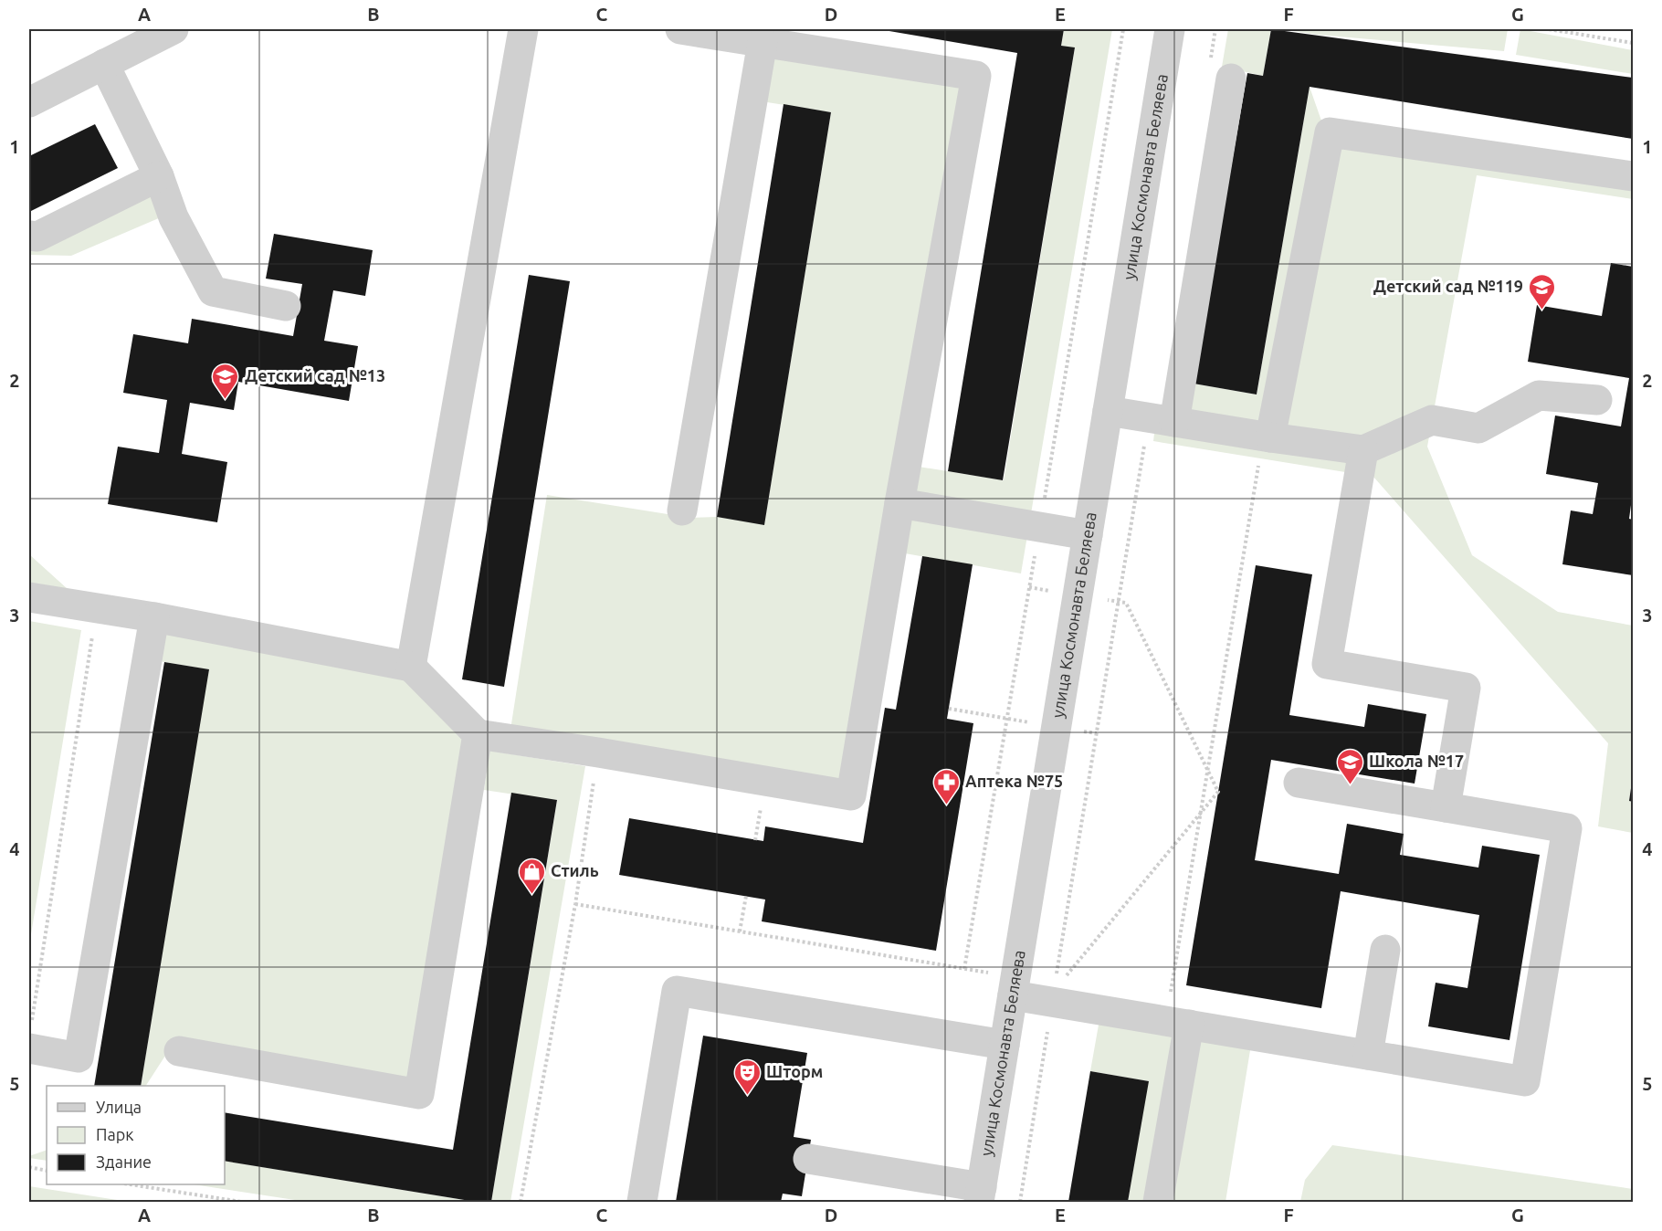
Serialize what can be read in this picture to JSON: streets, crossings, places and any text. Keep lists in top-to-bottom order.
{
  "streets": {
    "street": ["улица Космонавта Беляева"]
  },
  "places": {
    "school or university": ["Детский сад №119", "Детский сад №13", "Школа №17"],
    "pharmacy": ["Аптека №75"],
    "shop": ["Стиль"],
    "theatre": ["Шторм"]
  },
  "legend": ["Улица", "Парк", "Здание"],
  "grid": {
    "columns": [
      "A",
      "B",
      "C",
      "D",
      "E",
      "F",
      "G"
    ],
    "rows": [
      "1",
      "2",
      "3",
      "4",
      "5"
    ]
  }
}
